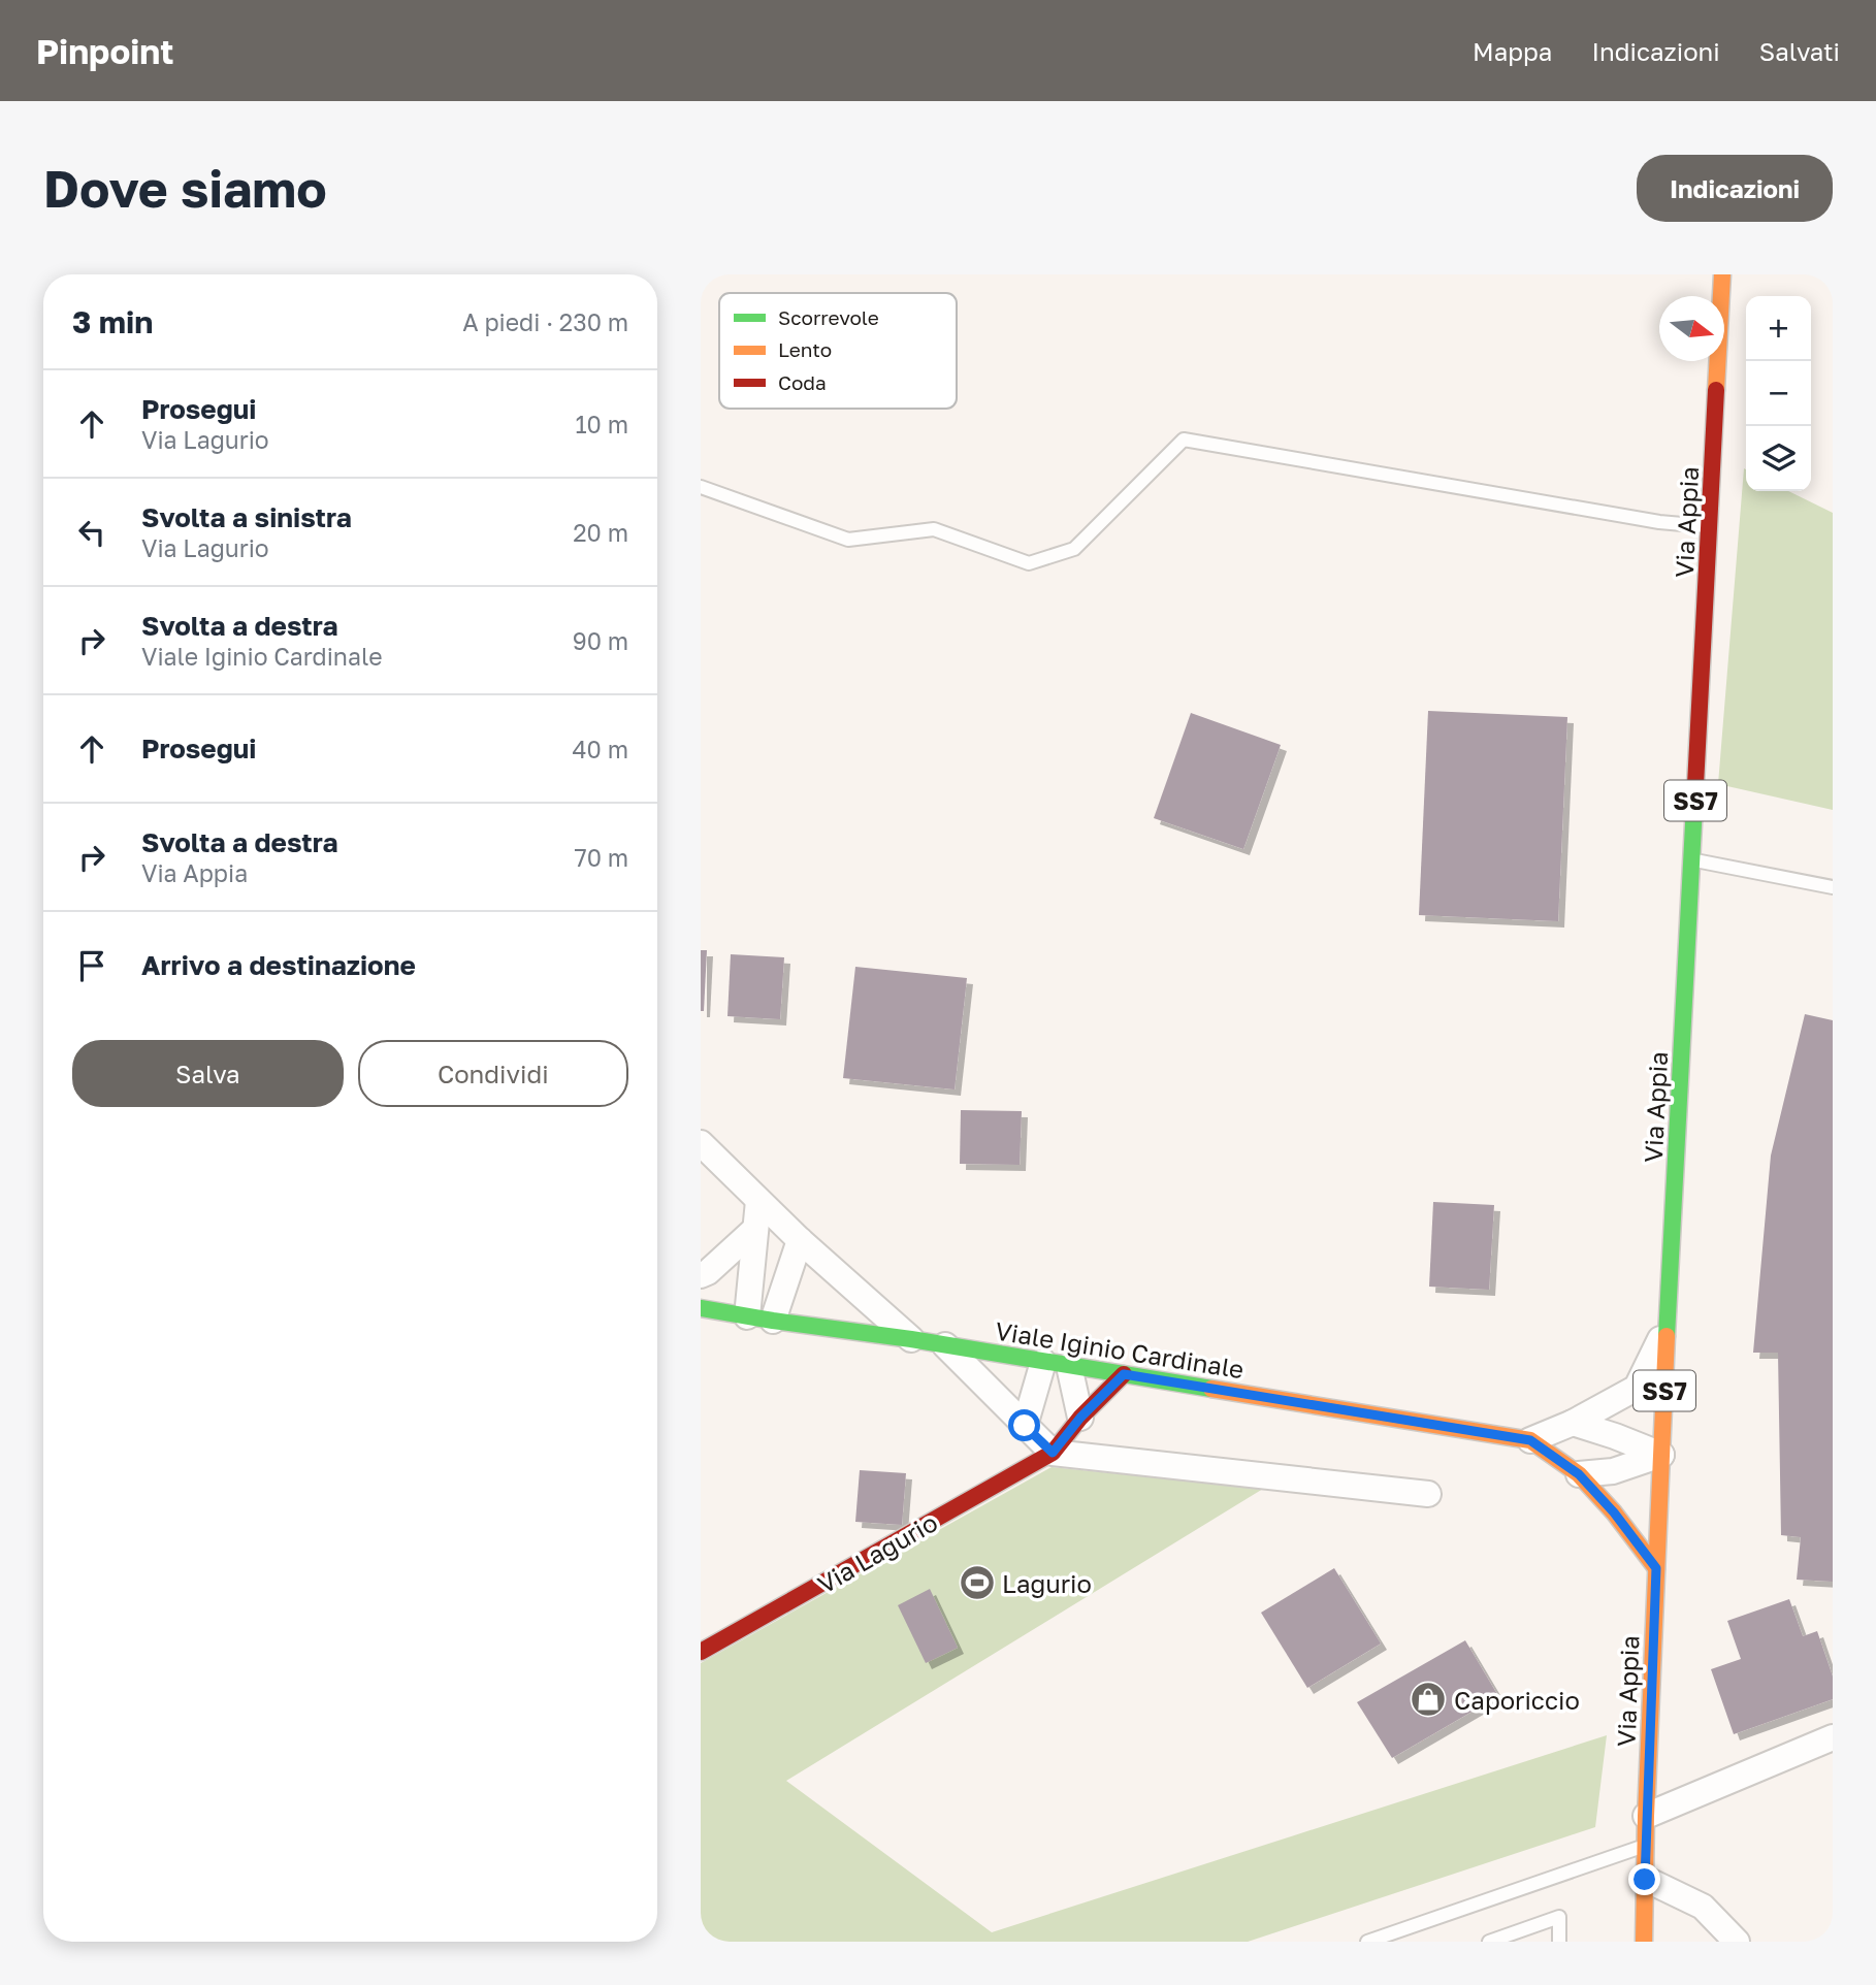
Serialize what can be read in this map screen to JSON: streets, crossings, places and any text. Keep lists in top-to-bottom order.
{
  "streets": {
    "main road": [
      "Via Appia",
      "SS7",
      "Viale Iginio Cardinale",
      "Via Lagurio"
    ]
  },
  "crossings": [
    ["Viale Iginio Cardinale", "Via Lagurio"]
  ],
  "places": {
    "sports": ["Lagurio"],
    "shop": ["Caporiccio"]
  },
  "legend": ["Scorrevole", "Lento", "Coda"],
  "north": "right",
  "page": {
    "header": "Pinpoint",
    "nav": ["Mappa", "Indicazioni", "Salvati"],
    "buttons": [
      "Indicazioni",
      ["Salva", "Condividi"]
    ],
    "title": "Dove siamo",
    "heading": ["3 min", "A piedi · 230 m"],
    "map_buttons": ["+", "−"],
    "list": [
      ["Prosegui", "Via Lagurio", "10 m"],
      ["Svolta a sinistra", "Via Lagurio", "20 m"],
      ["Svolta a destra", "Viale Iginio Cardinale", "90 m"],
      ["Prosegui", "40 m"],
      ["Svolta a destra", "Via Appia", "70 m"],
      "Arrivo a destinazione"
    ]
  }
}
